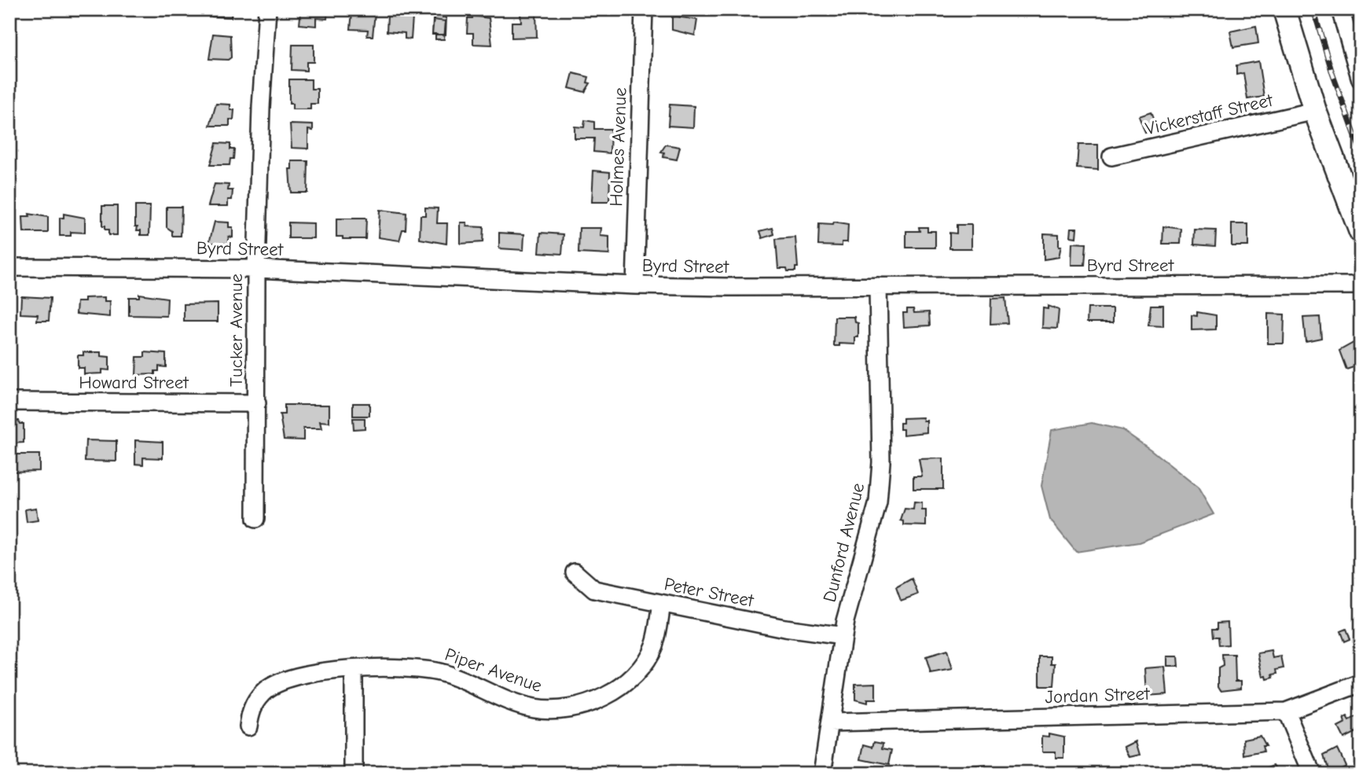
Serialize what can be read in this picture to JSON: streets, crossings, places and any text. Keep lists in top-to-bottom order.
{
  "streets": {
    "street": [
      "Vickerstaff Street",
      "Holmes Avenue",
      "Byrd Street",
      "Tucker Avenue",
      "Howard Street",
      "Dunford Avenue",
      "Peter Street",
      "Piper Avenue",
      "Jordan Street"
    ]
  },
  "crossings": [
    ["Holmes Avenue", "Byrd Street"],
    ["Byrd Street", "Tucker Avenue"],
    ["Byrd Street", "Dunford Avenue"],
    ["Tucker Avenue", "Howard Street"],
    ["Dunford Avenue", "Peter Street"],
    ["Dunford Avenue", "Jordan Street"],
    ["Peter Street", "Piper Avenue"]
  ]
}
